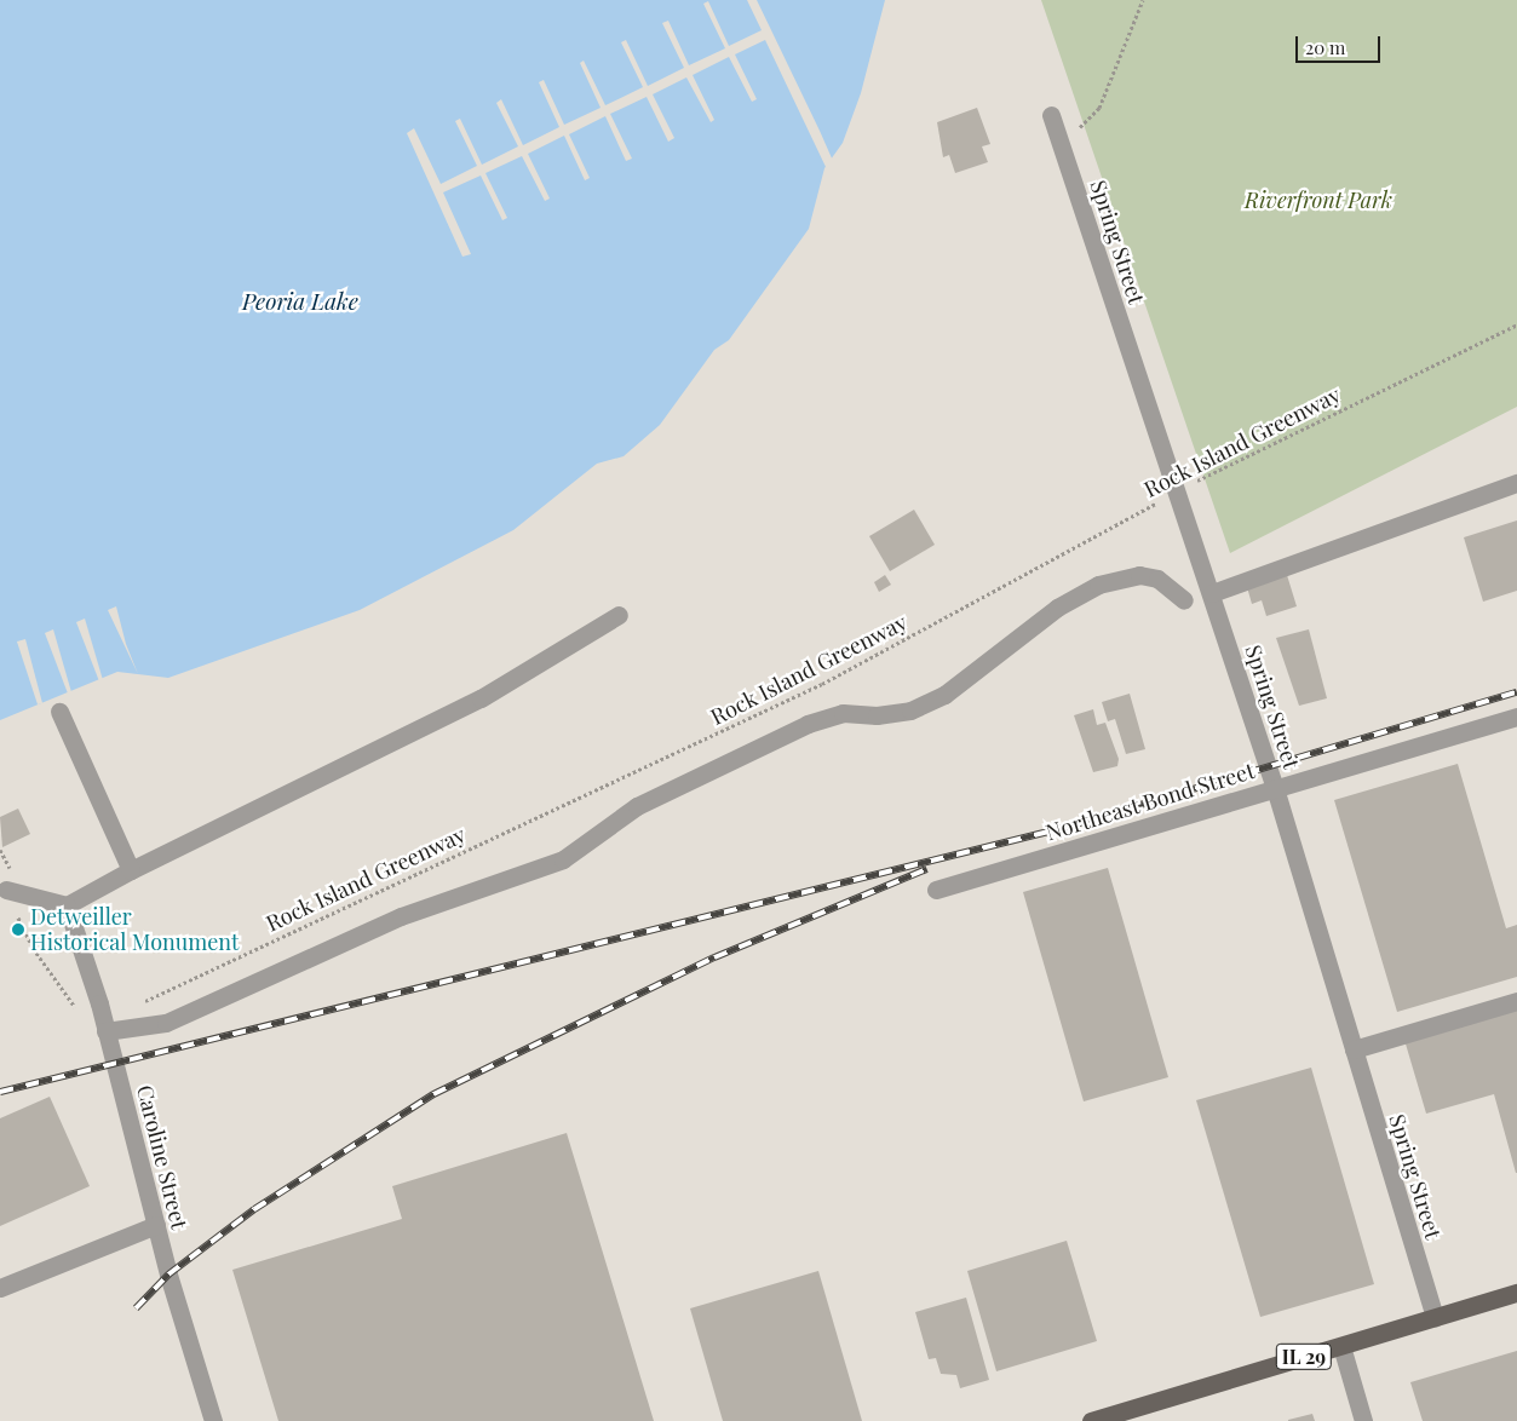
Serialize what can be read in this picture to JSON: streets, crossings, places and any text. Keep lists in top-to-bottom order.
{
  "streets": {
    "main road": ["IL 29"],
    "street": ["Spring Street", "Northeast Bond Street", "Caroline Street"],
    "path": ["Rock Island Greenway"]
  },
  "crossings": [
    ["Spring Street", "Rock Island Greenway"],
    ["Spring Street", "Northeast Bond Street"],
    ["Spring Street", "IL 29"],
    ["Rock Island Greenway", "Caroline Street"]
  ],
  "water": ["Peoria Lake"],
  "parks": ["Riverfront Park"],
  "places": ["Detweiller Historical Monument"],
  "scale_bar": "20 m"
}
